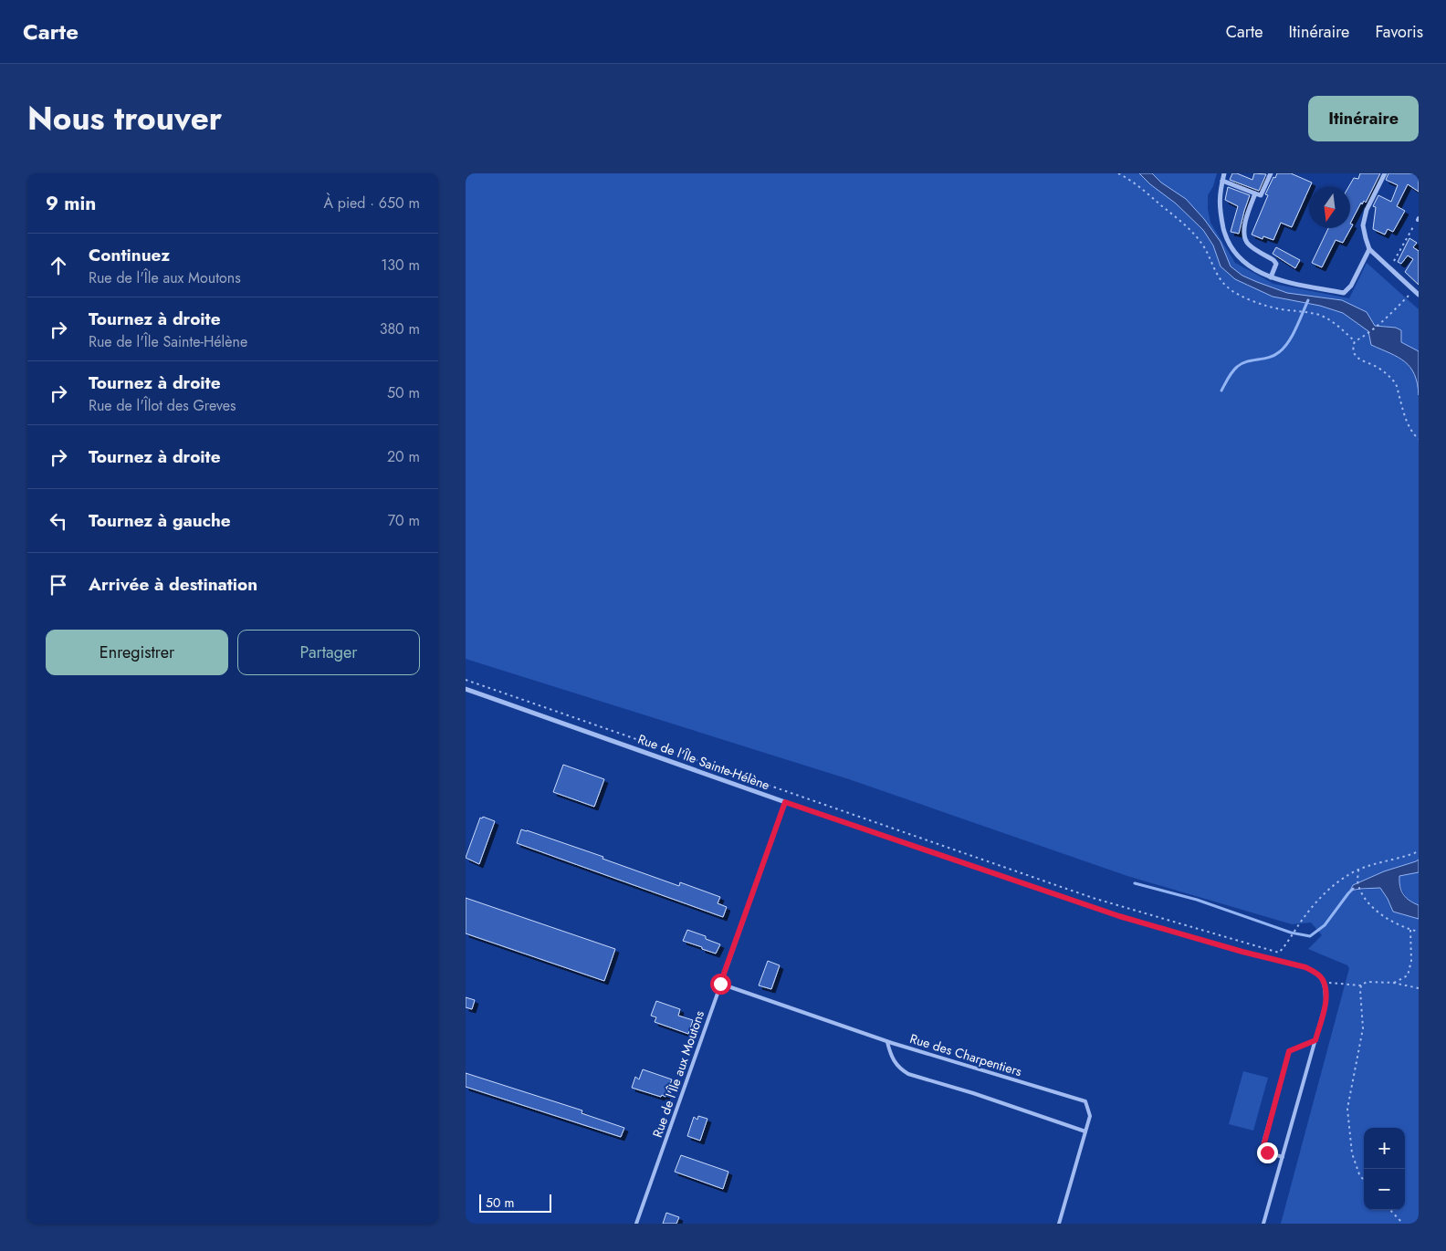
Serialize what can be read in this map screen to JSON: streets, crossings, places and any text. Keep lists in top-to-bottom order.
{
  "streets": {
    "street": ["Rue de l'Île Sainte-Hélène"],
    "lane": ["Rue des Charpentiers", "Rue de l'Île aux Moutons"]
  },
  "crossings": [
    ["Rue de l'Île Sainte-Hélène", "Rue de l'Île aux Moutons"],
    ["Rue des Charpentiers", "Rue de l'Île aux Moutons"]
  ],
  "scale_bar": "50 m",
  "north": "bottom",
  "page": {
    "header": "Carte",
    "nav": ["Carte", "Itinéraire", "Favoris"],
    "title": "Nous trouver",
    "buttons": [
      "Itinéraire",
      ["Enregistrer", "Partager"]
    ],
    "heading": ["9 min", "À pied · 650 m"],
    "list": [
      ["Continuez", "Rue de l'Île aux Moutons", "130 m"],
      ["Tournez à droite", "Rue de l'Île Sainte-Hélène", "380 m"],
      ["Tournez à droite", "Rue de l'Îlot des Greves", "50 m"],
      ["Tournez à droite", "20 m"],
      ["Tournez à gauche", "70 m"],
      "Arrivée à destination"
    ],
    "map_buttons": ["+", "−"],
    "scale": "50 m"
  }
}
